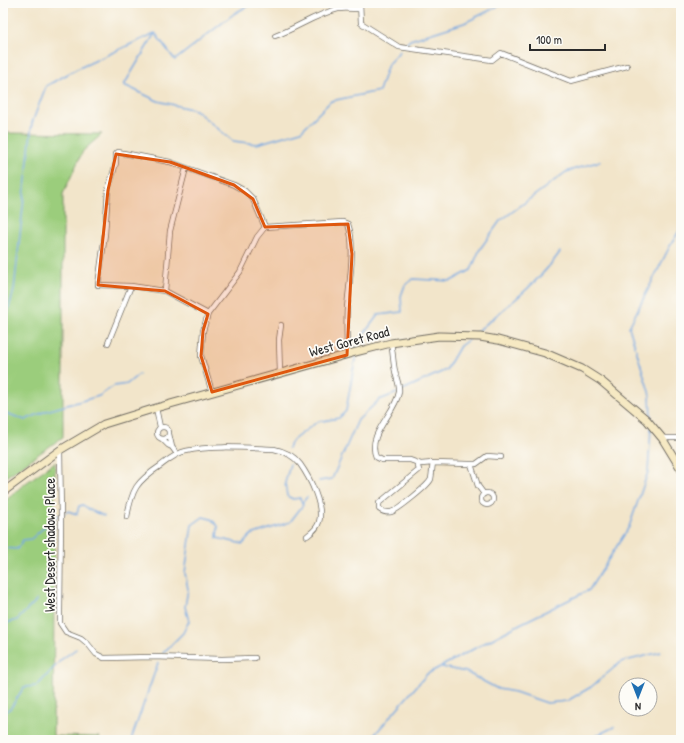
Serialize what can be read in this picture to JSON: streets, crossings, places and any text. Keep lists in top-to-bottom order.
{
  "streets": {
    "street": ["West Goret Road", "West Desert shadows Place"]
  },
  "crossings": [
    ["West Goret Road", "West Desert shadows Place"]
  ],
  "scale_bar": "100 m",
  "north": "bottom"
}
